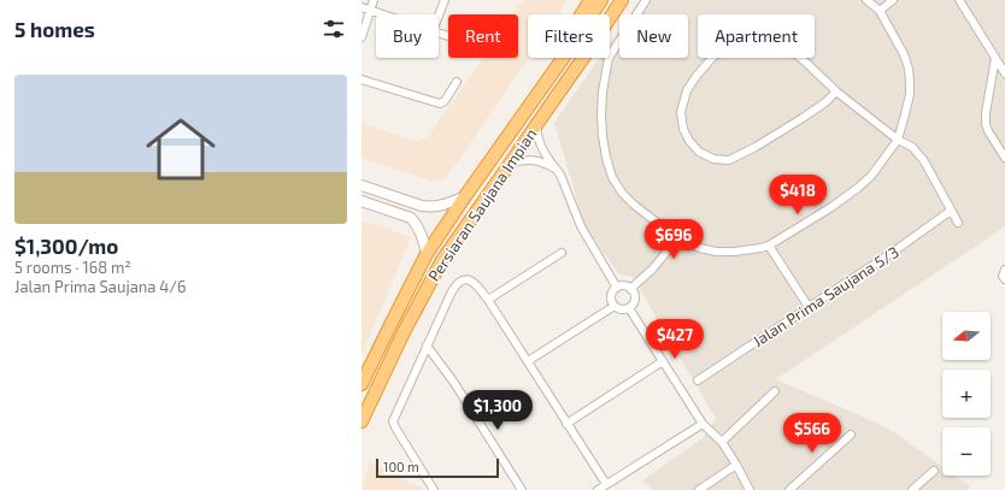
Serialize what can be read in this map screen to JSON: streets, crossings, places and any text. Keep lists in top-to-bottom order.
{
  "streets": {
    "highway": ["Persiaran Saujana Impian"],
    "street": ["Jalan Prima Saujana 5/3"]
  },
  "scale_bar": "100 m",
  "north": "left",
  "page": {
    "heading": "5 homes",
    "chip": [
      "Buy",
      "Rent",
      "Filters",
      "New",
      "Apartment"
    ],
    "list": [
      {
        "name": "$1,300/mo",
        "note": "5 rooms · 168 m² · Jalan Prima Saujana 4/6"
      }
    ],
    "price": [
      "$418",
      "$696",
      "$427",
      "$1,300",
      "$566"
    ],
    "map_buttons": ["+", "−"],
    "scale": "100 m"
  }
}
